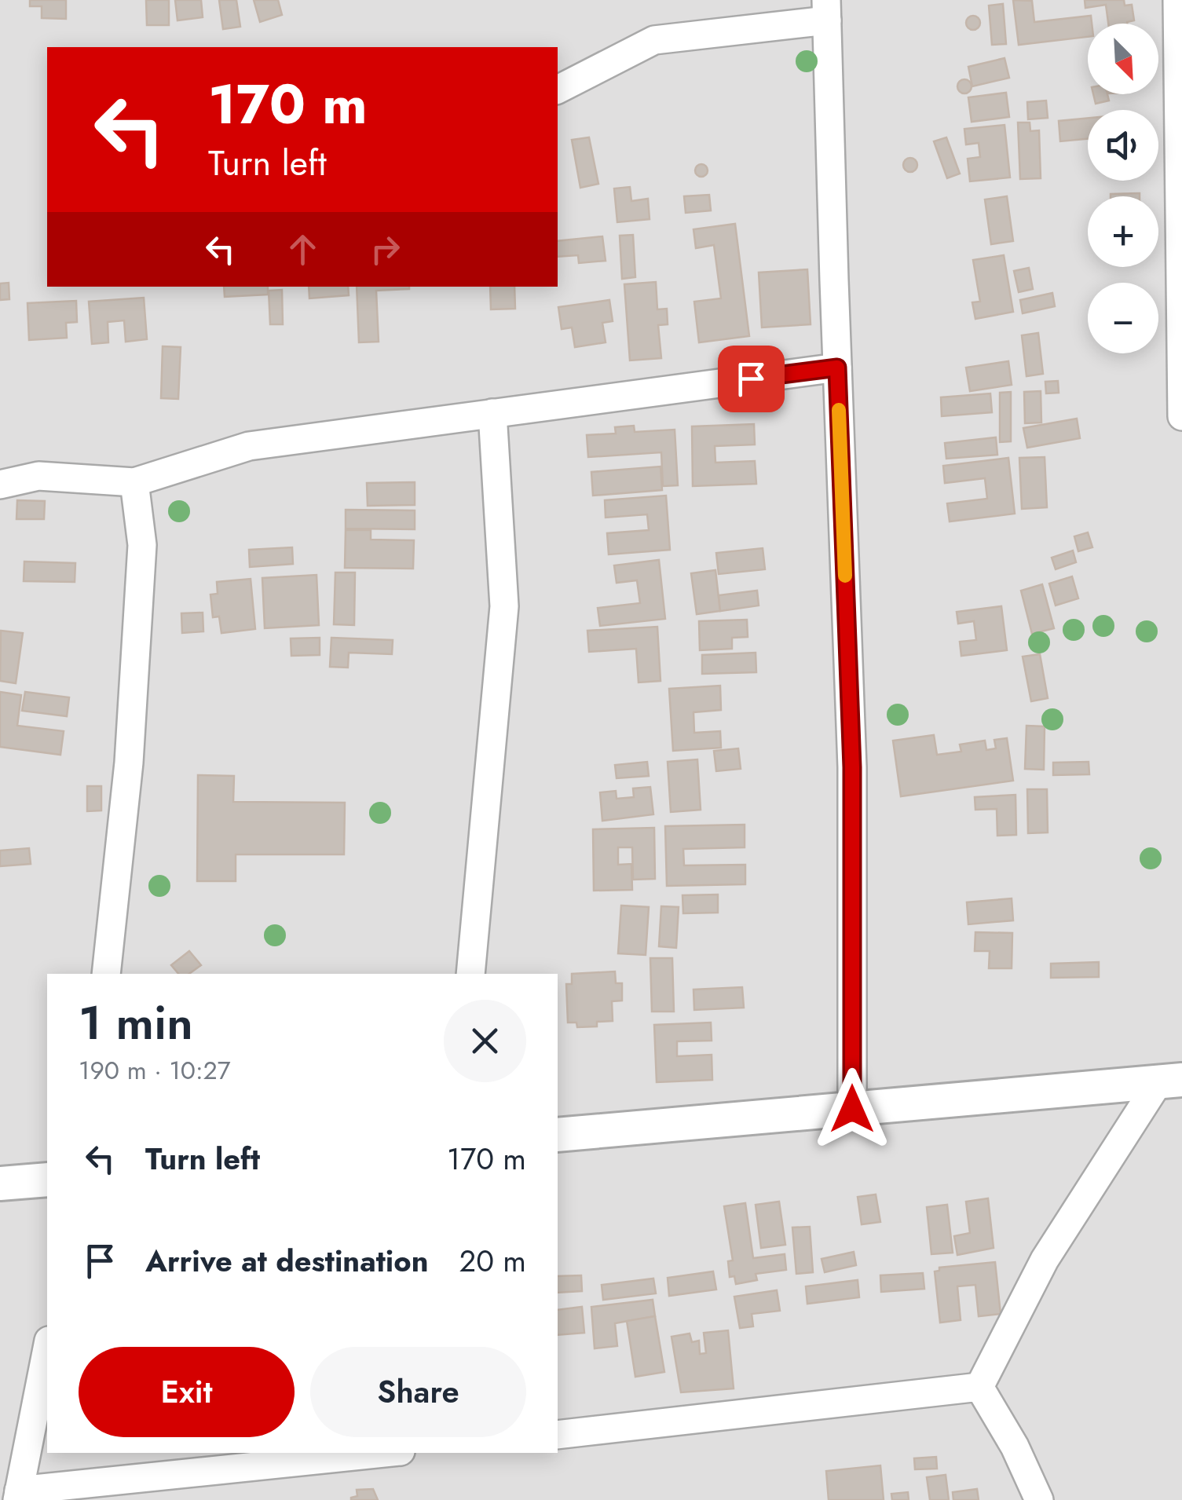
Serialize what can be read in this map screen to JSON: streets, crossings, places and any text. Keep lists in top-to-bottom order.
{
  "north": "bottom right",
  "page": {
    "map_buttons": ["+", "−"],
    "turn": ["170 m", "Turn left"],
    "heading": ["1 min", "190 m · 10:27"],
    "list": [
      {
        "name": "Turn left",
        "value": "170 m"
      },
      {
        "name": "Arrive at destination",
        "value": "20 m"
      }
    ],
    "buttons": ["Exit", "Share"]
  }
}
